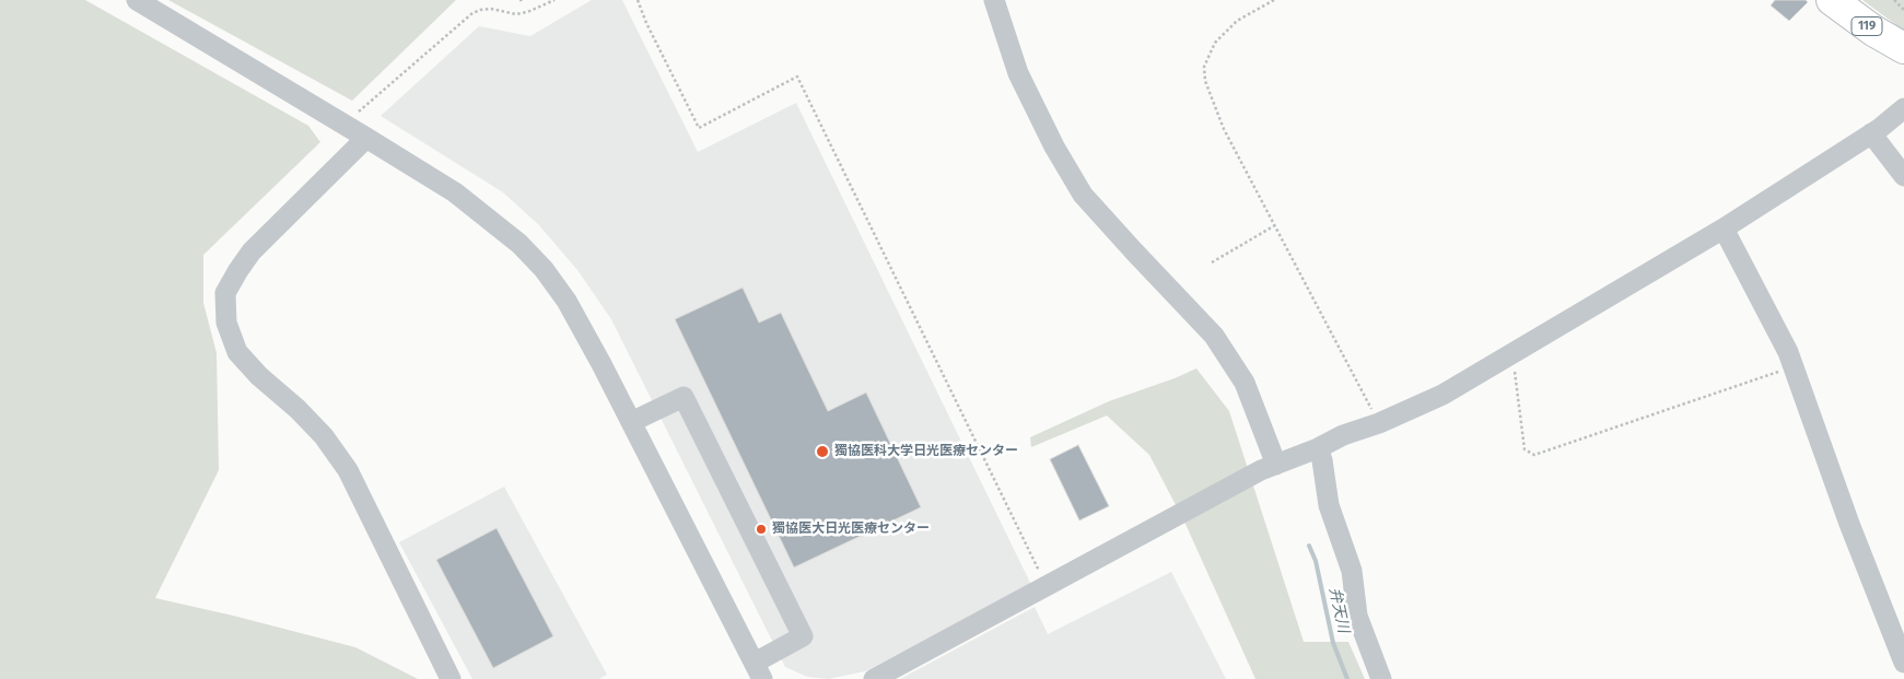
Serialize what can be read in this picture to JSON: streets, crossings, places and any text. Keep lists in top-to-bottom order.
{
  "streets": {
    "highway": ["119"]
  },
  "water": ["弁天川"],
  "places": ["獨協医科大学日光医療センター", "獨協医大日光医療センター"]
}
